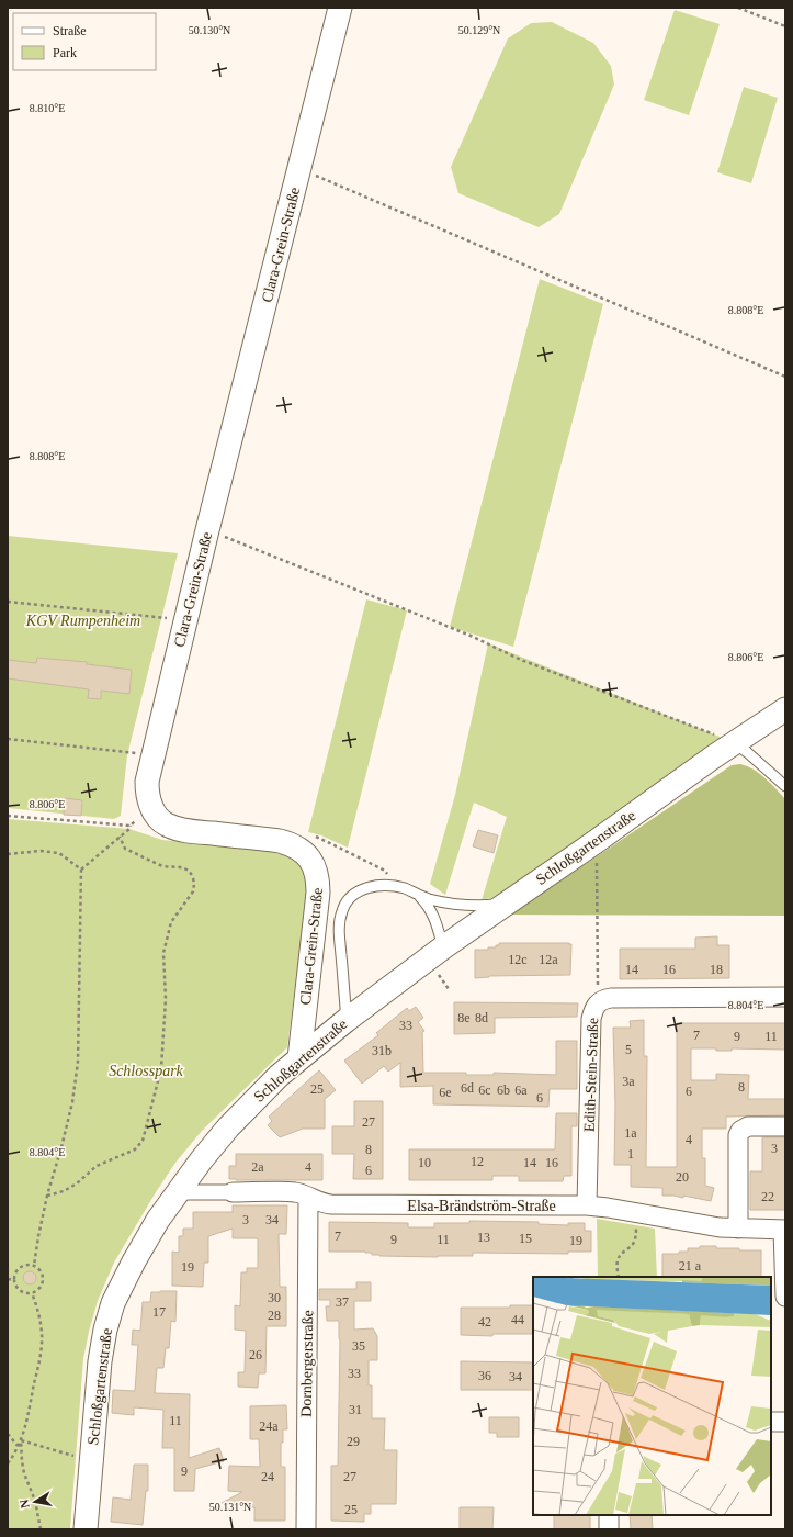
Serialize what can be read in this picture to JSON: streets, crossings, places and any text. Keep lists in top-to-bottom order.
{
  "streets": {
    "street": [
      "Clara-Grein-Straße",
      "Schloßgartenstraße",
      "Edith-Stein-Straße",
      "Elsa-Brändström-Straße",
      "Dornbergerstraße"
    ]
  },
  "crossings": [
    ["Clara-Grein-Straße", "Schloßgartenstraße"],
    ["Schloßgartenstraße", "Elsa-Brändström-Straße"],
    ["Edith-Stein-Straße", "Elsa-Brändström-Straße"],
    ["Elsa-Brändström-Straße", "Dornbergerstraße"]
  ],
  "parks": ["KGV Rumpenheim", "Schlosspark"],
  "house_numbers": [
    "12c",
    "12a",
    "14",
    "16",
    "18",
    "8e",
    "8d",
    "33",
    "7",
    "9",
    "11",
    "5",
    "31b",
    "3a",
    "8",
    "6d",
    "25",
    "6c",
    "6b",
    "6a",
    "6",
    "6e",
    "6",
    "27",
    "1a",
    "4",
    "3",
    "8",
    "1",
    "12",
    "10",
    "14",
    "16",
    "2a",
    "4",
    "6",
    "20",
    "22",
    "3",
    "34",
    "7",
    "13",
    "15",
    "9",
    "11",
    "19",
    "21 a",
    "19",
    "30",
    "37",
    "17",
    "28",
    "44",
    "42",
    "35",
    "26",
    "33",
    "36",
    "34",
    "31",
    "11",
    "24a",
    "29",
    "9",
    "24",
    "27",
    "25"
  ],
  "legend": ["Straße", "Park"],
  "north": "left",
  "coordinates": [
    "50.130°N",
    "50.129°N",
    "8.810°E",
    "8.808°E",
    "8.806°E",
    "8.804°E",
    "50.131°N"
  ]
}
